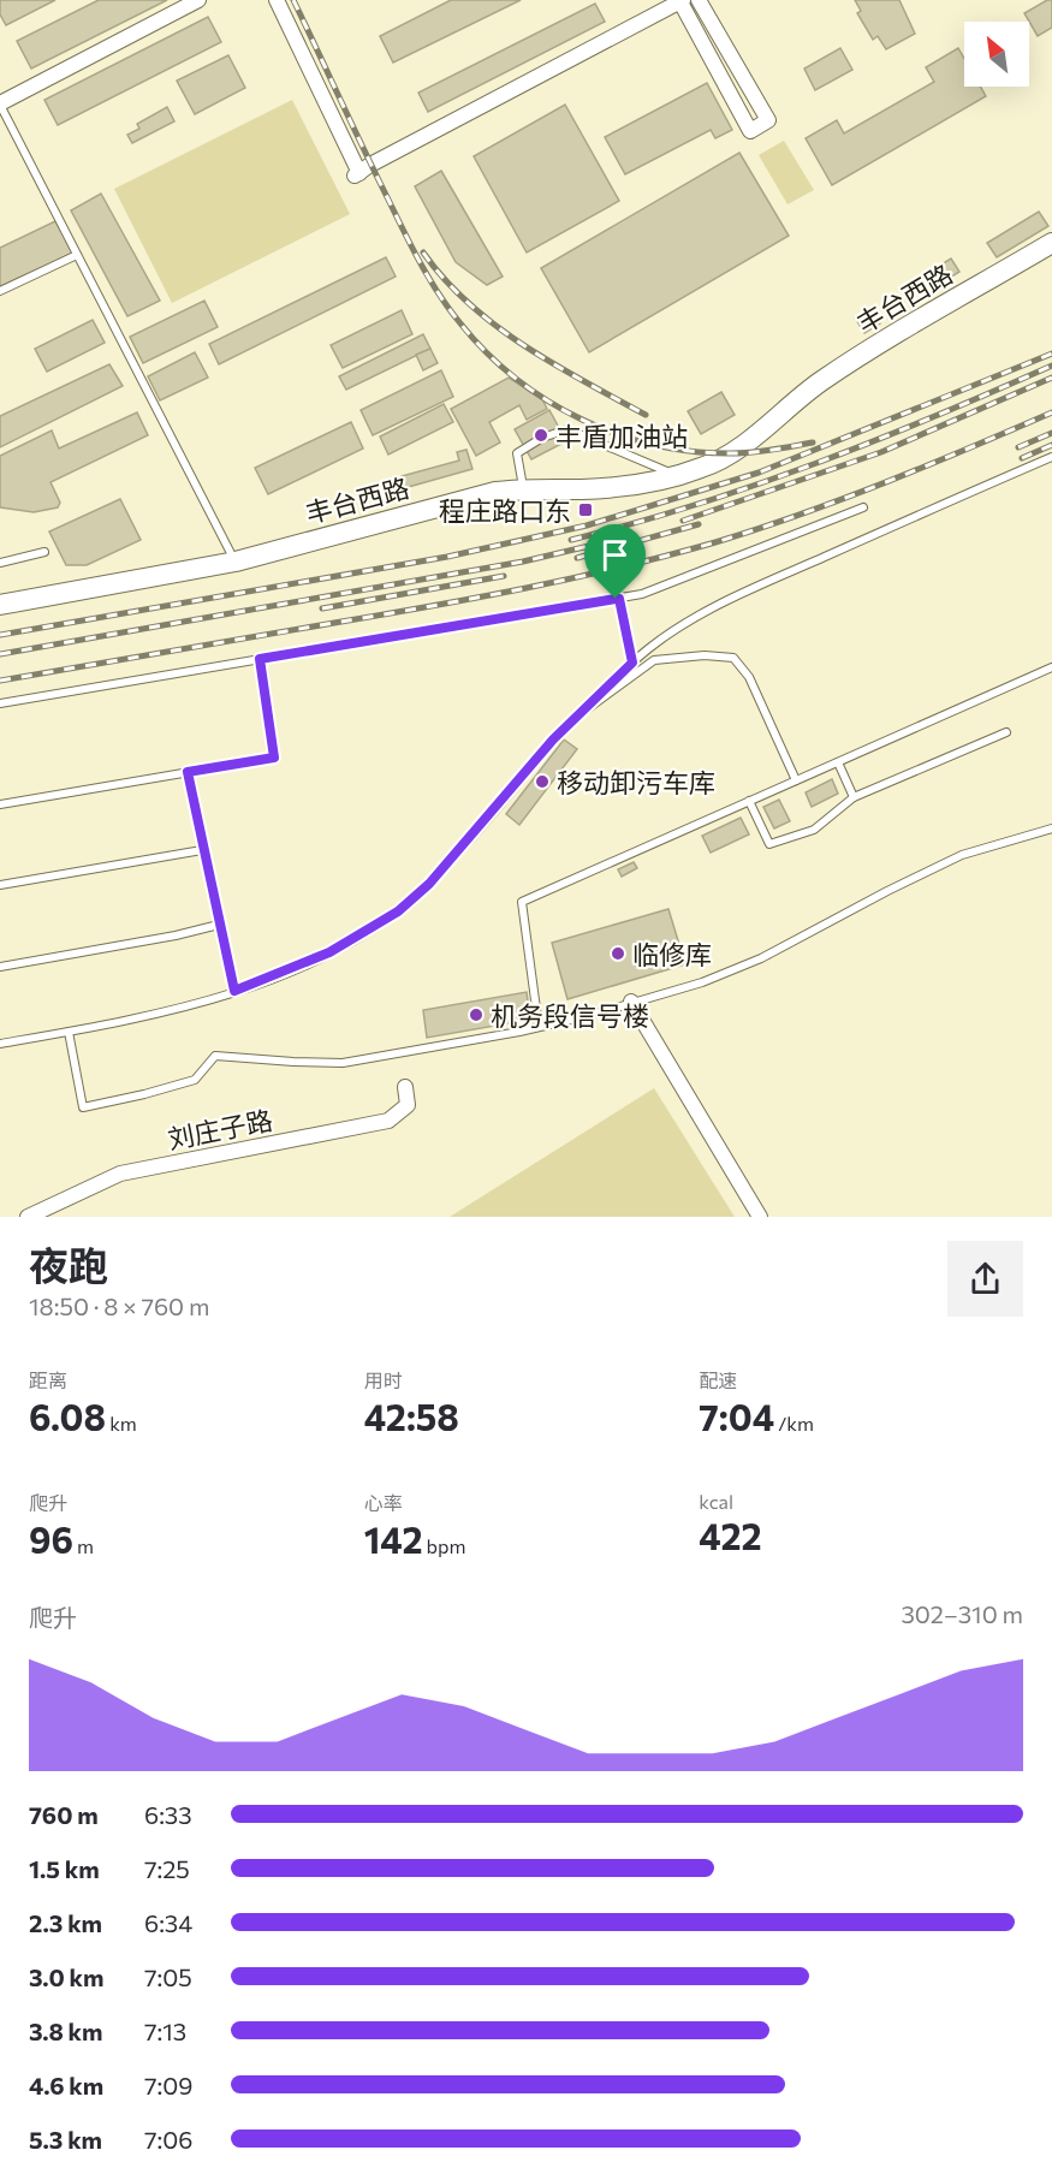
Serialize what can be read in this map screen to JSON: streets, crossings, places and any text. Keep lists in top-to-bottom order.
{
  "streets": {
    "main road": ["丰台西路"],
    "street": ["刘庄子路"]
  },
  "places": {
    "other": [
      "丰盾加油站",
      "移动卸污车库",
      "临修库",
      "机务段信号楼"
    ],
    "transit": ["程庄路口东"]
  },
  "north": "top left",
  "page": {
    "heading": ["夜跑", "18:50 · 8 × 760 m"],
    "stats": [
      ["距离", "6.08 km"],
      ["用时", "42:58"],
      ["配速", "7:04 /km"],
      ["爬升", "96 m"],
      ["心率", "142 bpm"],
      ["kcal", "422"]
    ],
    "chart": ["爬升", "302–310 m"],
    "list": [
      {
        "name": "760 m",
        "note": "6:33"
      },
      {
        "name": "1.5 km",
        "note": "7:25"
      },
      {
        "name": "2.3 km",
        "note": "6:34"
      },
      {
        "name": "3.0 km",
        "note": "7:05"
      },
      {
        "name": "3.8 km",
        "note": "7:13"
      },
      {
        "name": "4.6 km",
        "note": "7:09"
      },
      {
        "name": "5.3 km",
        "note": "7:06"
      }
    ]
  }
}
